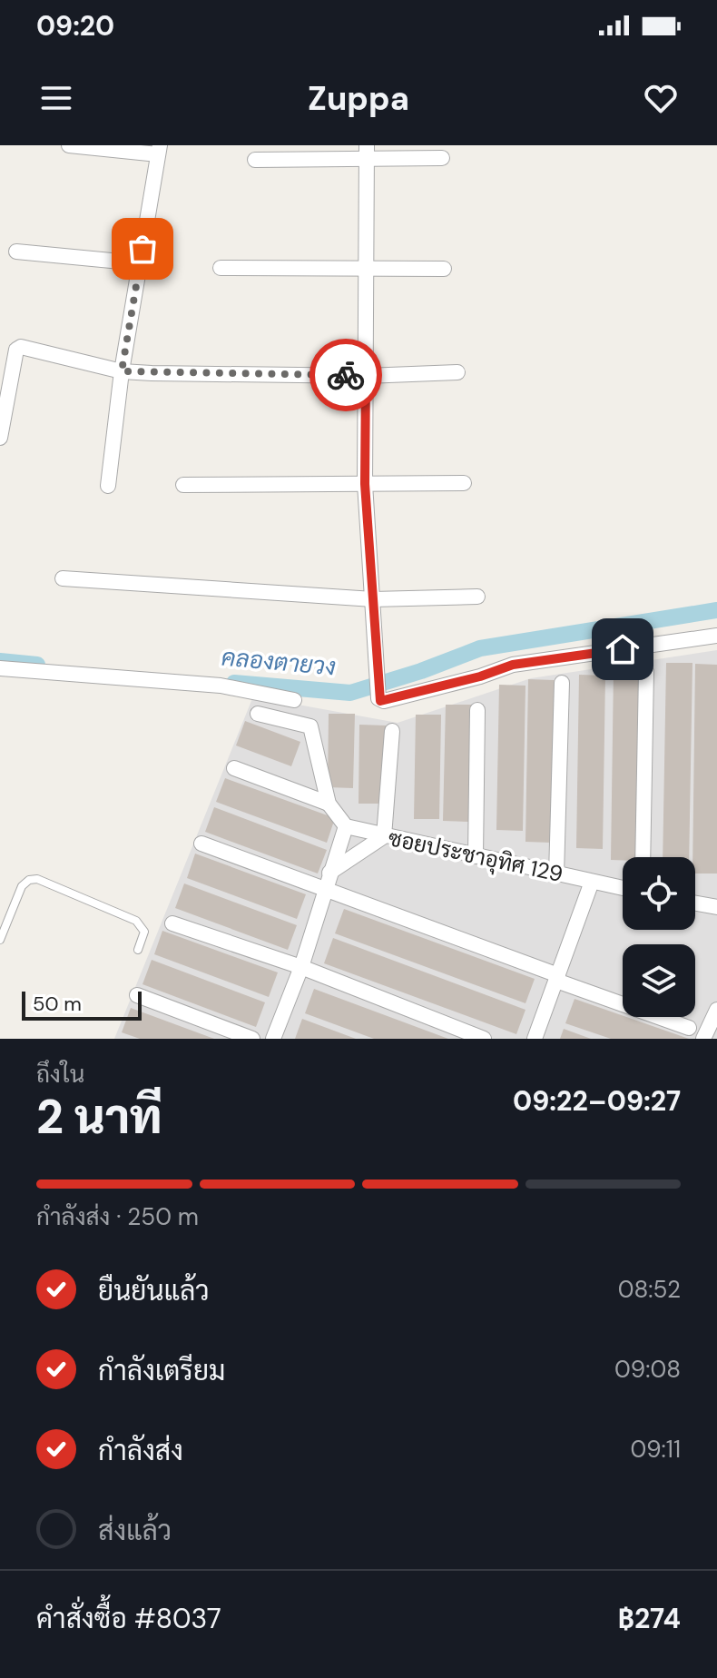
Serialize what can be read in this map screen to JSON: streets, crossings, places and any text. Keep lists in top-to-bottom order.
{
  "streets": {
    "street": ["ซอยประชาอุทิศ 129"]
  },
  "water": ["คลองตายวง"],
  "scale_bar": "50 m",
  "page": {
    "status": "09:20",
    "header": "Zuppa",
    "scale": "50 m",
    "heading": ["2 นาที", "ถึงใน", "09:22–09:27"],
    "panel": ["คำสั่งซื้อ #8037", "฿274"],
    "bar": "กำลังส่ง · 250 m",
    "list": [
      ["ยืนยันแล้ว", "08:52"],
      ["กำลังเตรียม", "09:08"],
      ["กำลังส่ง", "09:11"],
      "ส่งแล้ว"
    ]
  }
}
